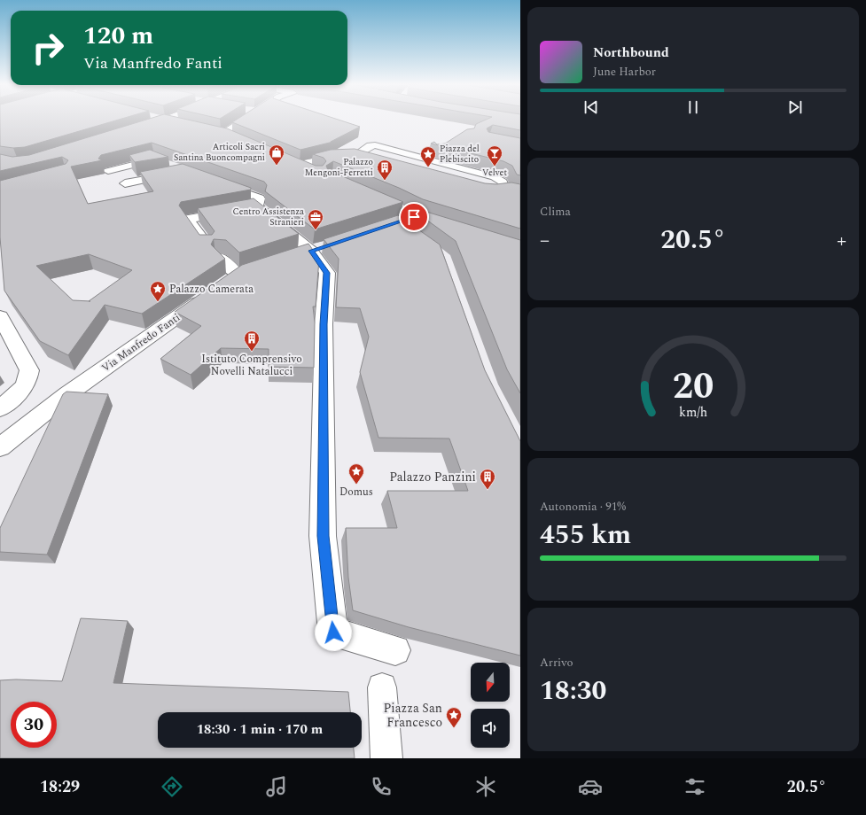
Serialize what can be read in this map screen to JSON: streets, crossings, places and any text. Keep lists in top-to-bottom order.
{
  "streets": {
    "street": ["Via Manfredo Fanti"]
  },
  "places": {
    "shop": ["Articoli Sacri Santina Buoncompagni"],
    "bar": ["Velvet"],
    "place": [
      "Piazza del Plebiscito",
      "Palazzo Camerata",
      "Domus",
      "Piazza San Francesco"
    ],
    "building": ["Palazzo Mengoni-Ferretti", "Istituto Comprensivo Novelli Natalucci", "Palazzo Panzini"],
    "office": ["Centro Assistenza Stranieri"]
  },
  "north": "bottom",
  "page": {
    "turn": ["120 m", "Via Manfredo Fanti"],
    "song": ["Northbound", "June Harbor"],
    "tile": [
      "Clima",
      ["Autonomia · 91%", "455 km"],
      ["Arrivo", "18:30"]
    ],
    "heat": ["−", "20.5°", "+"],
    "limit": "30",
    "trip": "18:30 · 1 min · 170 m",
    "tabs": ["18:29", "20.5°"],
    "gauge": ["20", "km/h"]
  }
}
